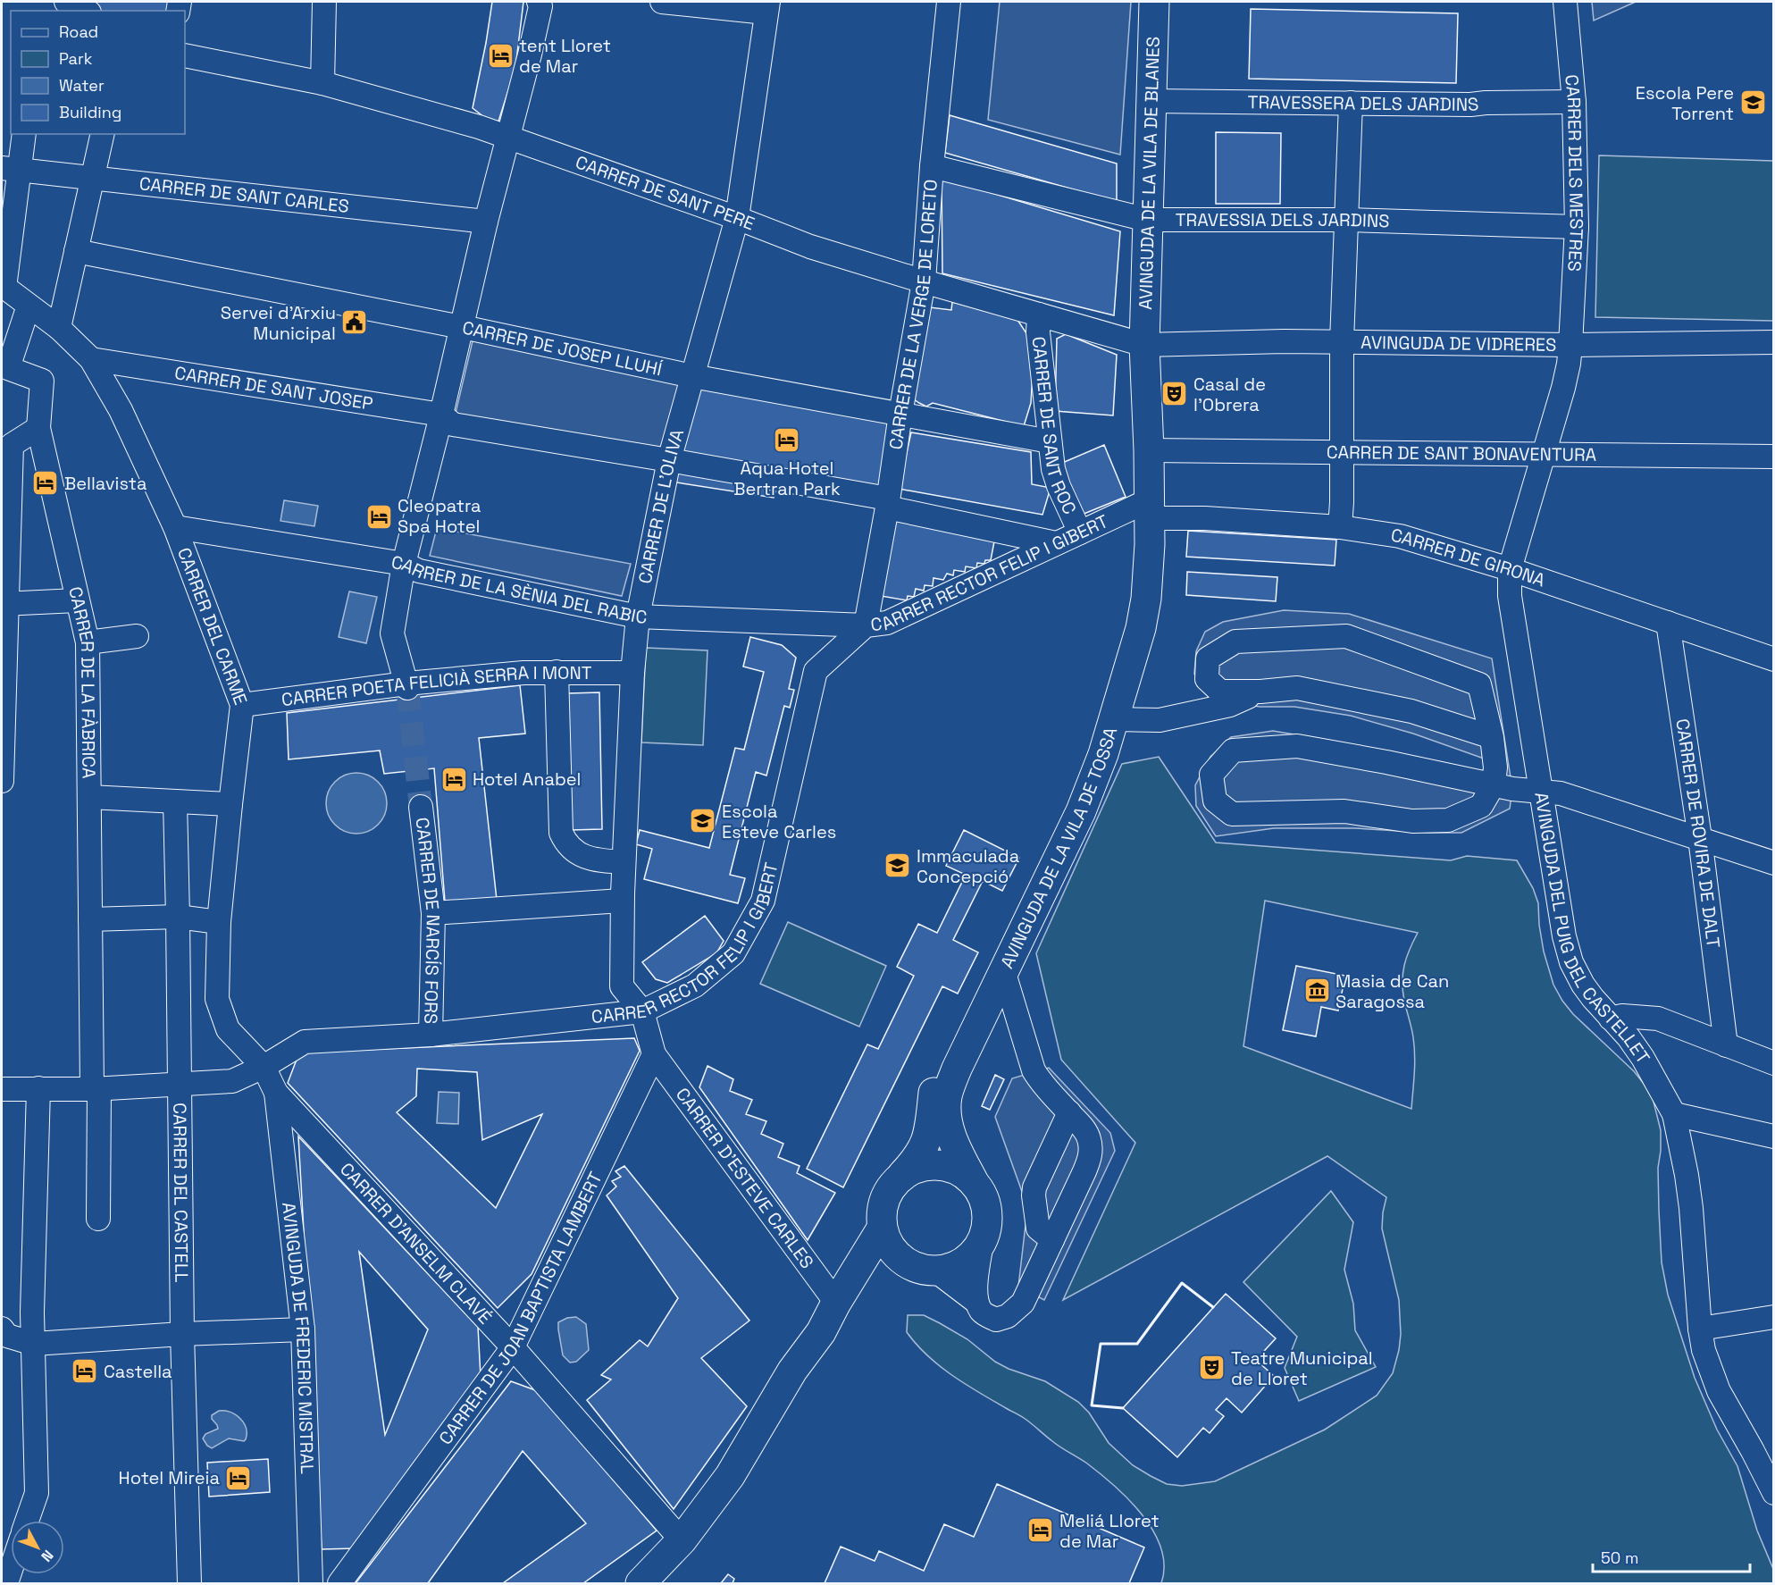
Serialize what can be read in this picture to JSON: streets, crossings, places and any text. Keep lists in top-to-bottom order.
{
  "streets": {
    "main road": ["AVINGUDA DE LA VILA DE BLANES", "AVINGUDA DE LA VILA DE TOSSA"],
    "street": [
      "TRAVESSERA DELS JARDINS",
      "CARRER DELS MESTRES",
      "CARRER DE SANT PERE",
      "CARRER DE SANT CARLES",
      "TRAVESSIA DELS JARDINS",
      "CARRER DE LA VERGE DE LORETO",
      "AVINGUDA DE VIDRERES",
      "CARRER DE JOSEP LLUHÍ",
      "CARRER DE SANT JOSEP",
      "CARRER DE SANT ROC",
      "CARRER DE SANT BONAVENTURA",
      "CARRER DE L'OLIVA",
      "CARRER DE GIRONA",
      "CARRER RECTOR FELIP I GIBERT",
      "CARRER DE LA SÈNIA DEL RABIC",
      "CARRER DEL CARME",
      "CARRER DE LA FÀBRICA",
      "CARRER POETA FELICIÀ SERRA I MONT",
      "CARRER DE ROVIRA DE DALT",
      "CARRER DE NARCÍS FORS",
      "AVINGUDA DEL PUIG DEL CASTELLET",
      "CARRER D'ESTEVE CARLES",
      "CARRER DEL CASTELL",
      "CARRER D'ANSELM CLAVÉ",
      "CARRER DE JOAN BAPTISTA LAMBERT",
      "AVINGUDA DE FREDERIC MISTRAL"
    ]
  },
  "crossings": [
    ["TRAVESSERA DELS JARDINS", "CARRER DELS MESTRES"],
    ["TRAVESSERA DELS JARDINS", "AVINGUDA DE LA VILA DE BLANES"],
    ["CARRER DELS MESTRES", "TRAVESSIA DELS JARDINS"],
    ["CARRER DELS MESTRES", "AVINGUDA DE VIDRERES"],
    ["CARRER DELS MESTRES", "AVINGUDA DEL PUIG DEL CASTELLET"],
    ["AVINGUDA DE LA VILA DE BLANES", "CARRER DE SANT PERE"],
    ["AVINGUDA DE LA VILA DE BLANES", "TRAVESSIA DELS JARDINS"],
    ["AVINGUDA DE LA VILA DE BLANES", "AVINGUDA DE VIDRERES"],
    ["AVINGUDA DE LA VILA DE BLANES", "AVINGUDA DE LA VILA DE TOSSA"],
    ["CARRER DE SANT PERE", "CARRER DE LA VERGE DE LORETO"],
    ["CARRER DE SANT PERE", "AVINGUDA DE VIDRERES"],
    ["CARRER DE SANT PERE", "CARRER DE SANT ROC"],
    ["CARRER DE SANT PERE", "CARRER DE L'OLIVA"],
    ["CARRER DE SANT PERE", "AVINGUDA DE LA VILA DE TOSSA"],
    ["TRAVESSIA DELS JARDINS", "CARRER DE LA VERGE DE LORETO"],
    ["CARRER DE LA VERGE DE LORETO", "CARRER DE JOSEP LLUHÍ"],
    ["CARRER DE LA VERGE DE LORETO", "CARRER RECTOR FELIP I GIBERT"],
    ["CARRER DE LA VERGE DE LORETO", "CARRER DE LA SÈNIA DEL RABIC"],
    ["AVINGUDA DE VIDRERES", "AVINGUDA DE LA VILA DE TOSSA"],
    ["AVINGUDA DE VIDRERES", "AVINGUDA DEL PUIG DEL CASTELLET"],
    ["CARRER DE JOSEP LLUHÍ", "CARRER DE SANT ROC"],
    ["CARRER DE JOSEP LLUHÍ", "CARRER DE L'OLIVA"],
    ["CARRER DE SANT JOSEP", "CARRER DE L'OLIVA"],
    ["CARRER DE SANT JOSEP", "CARRER DEL CARME"],
    ["CARRER DE SANT ROC", "CARRER RECTOR FELIP I GIBERT"],
    ["CARRER DE SANT BONAVENTURA", "AVINGUDA DE LA VILA DE TOSSA"],
    ["CARRER DE SANT BONAVENTURA", "AVINGUDA DEL PUIG DEL CASTELLET"],
    ["CARRER DE L'OLIVA", "CARRER RECTOR FELIP I GIBERT"],
    ["CARRER DE L'OLIVA", "CARRER DE LA SÈNIA DEL RABIC"],
    ["CARRER DE L'OLIVA", "CARRER POETA FELICIÀ SERRA I MONT"],
    ["CARRER DE GIRONA", "CARRER RECTOR FELIP I GIBERT"],
    ["CARRER DE GIRONA", "CARRER DE ROVIRA DE DALT"],
    ["CARRER DE GIRONA", "AVINGUDA DE LA VILA DE TOSSA"],
    ["CARRER DE GIRONA", "AVINGUDA DEL PUIG DEL CASTELLET"],
    ["CARRER RECTOR FELIP I GIBERT", "CARRER DE LA SÈNIA DEL RABIC"],
    ["CARRER RECTOR FELIP I GIBERT", "CARRER DEL CARME"],
    ["CARRER RECTOR FELIP I GIBERT", "AVINGUDA DE LA VILA DE TOSSA"],
    ["CARRER RECTOR FELIP I GIBERT", "CARRER DE NARCÍS FORS"],
    ["CARRER DE LA SÈNIA DEL RABIC", "CARRER DEL CARME"],
    ["CARRER DEL CARME", "CARRER DE LA FÀBRICA"],
    ["CARRER DEL CARME", "CARRER POETA FELICIÀ SERRA I MONT"],
    ["CARRER D'ESTEVE CARLES", "CARRER DE JOAN BAPTISTA LAMBERT"],
    ["CARRER D'ANSELM CLAVÉ", "CARRER DE JOAN BAPTISTA LAMBERT"],
    ["CARRER D'ANSELM CLAVÉ", "AVINGUDA DE FREDERIC MISTRAL"]
  ],
  "places": {
    "hotel": [
      "tent Lloret de Mar",
      "Aqua Hotel Bertran Park",
      "Bellavista",
      "Cleopatra Spa Hotel",
      "Hotel Anabel",
      "Castella",
      "Hotel Mireia",
      "Meliá Lloret de Mar"
    ],
    "school or university": ["Escola Pere Torrent", "Escola Esteve Carles", "Immaculada Concepció"],
    "public building": ["Servei d'Arxiu Municipal"],
    "theatre": ["Casal de l'Obrera", "Teatre Municipal de Lloret"],
    "museum": ["Masia de Can Saragossa"]
  },
  "legend": [
    "Road",
    "Park",
    "Water",
    "Building"
  ],
  "scale_bar": "50 m",
  "north": "bottom right"
}
